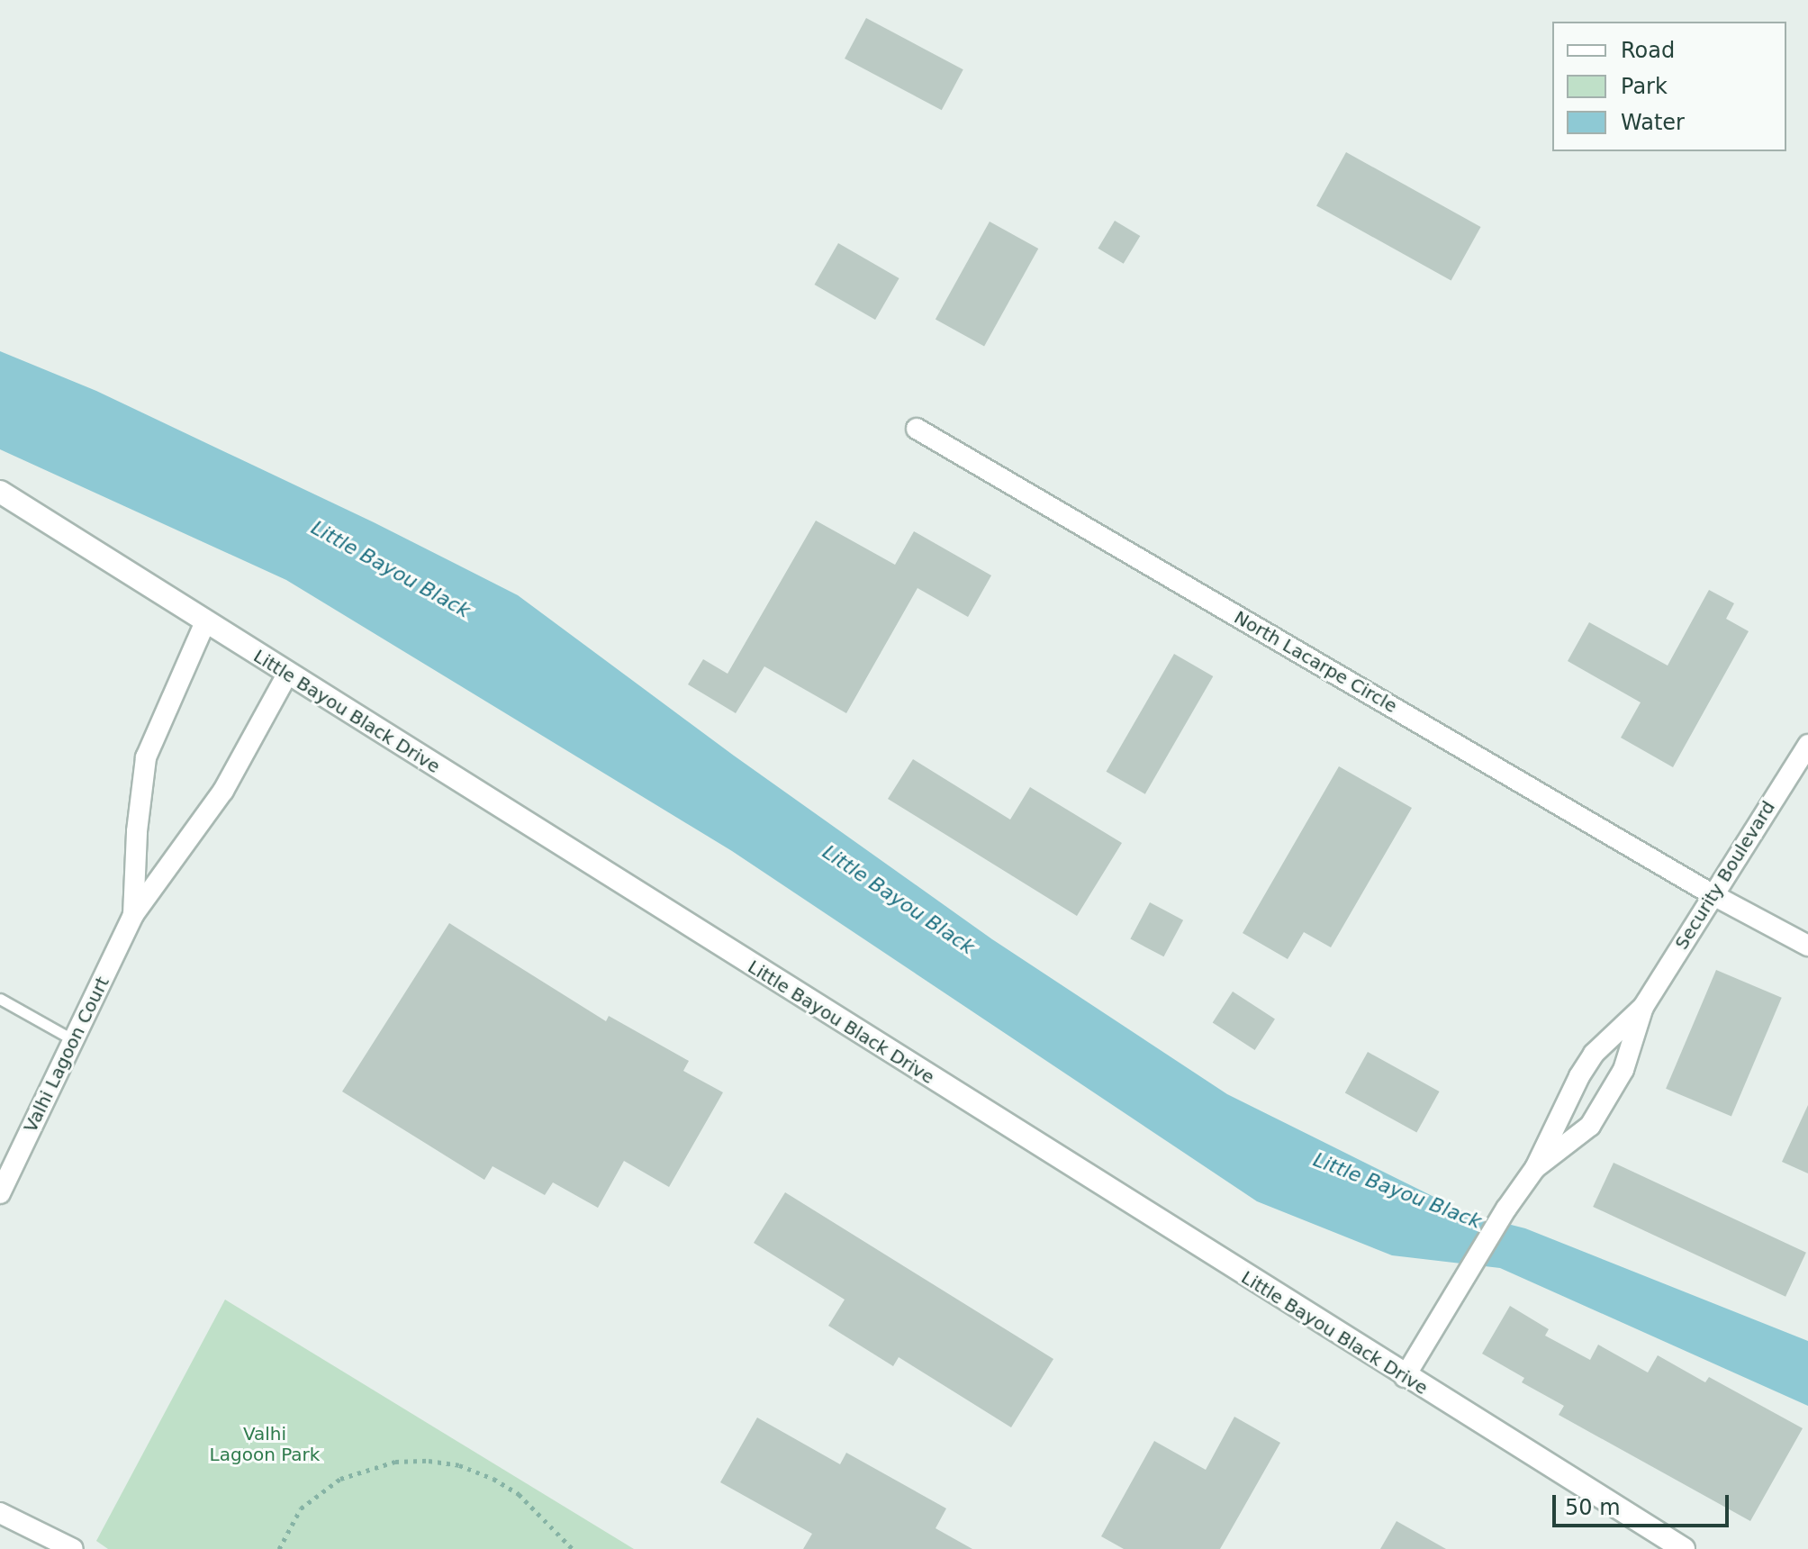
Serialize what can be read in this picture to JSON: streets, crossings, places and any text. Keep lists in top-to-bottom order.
{
  "streets": {
    "main road": ["Little Bayou Black Drive"],
    "street": ["North Lacarpe Circle", "Security Boulevard", "Valhi Lagoon Court"]
  },
  "crossings": [
    ["North Lacarpe Circle", "Security Boulevard"],
    ["Little Bayou Black Drive", "Security Boulevard"],
    ["Little Bayou Black Drive", "Valhi Lagoon Court"]
  ],
  "water": ["Little Bayou Black"],
  "parks": ["Valhi Lagoon Park"],
  "legend": ["Road", "Park", "Water"],
  "scale_bar": "50 m"
}
